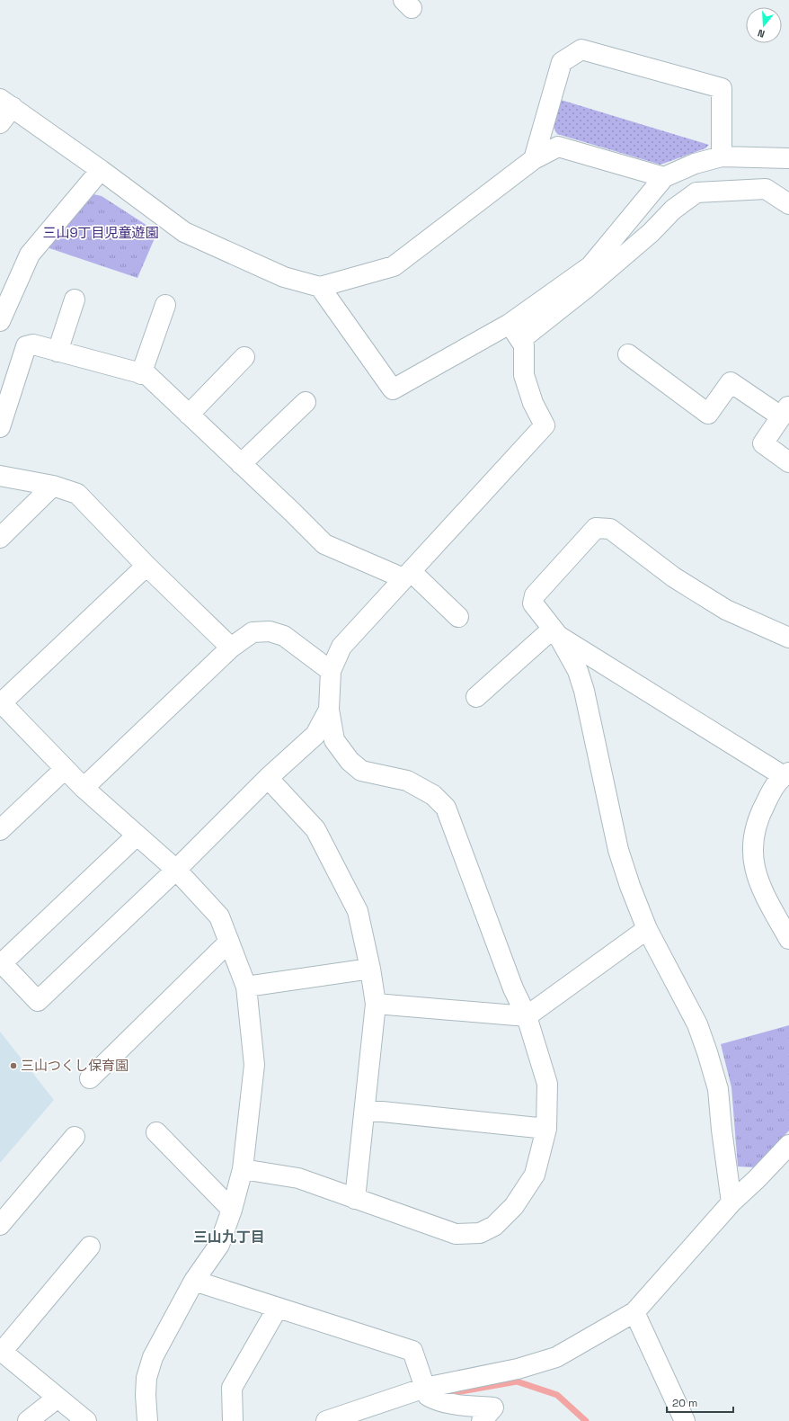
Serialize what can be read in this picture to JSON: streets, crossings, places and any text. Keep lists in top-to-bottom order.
{
  "districts": ["三山九丁目"],
  "parks": ["三山9丁目児童遊園"],
  "places": ["三山つくし保育園"],
  "scale_bar": "20 m",
  "north": "bottom"
}
